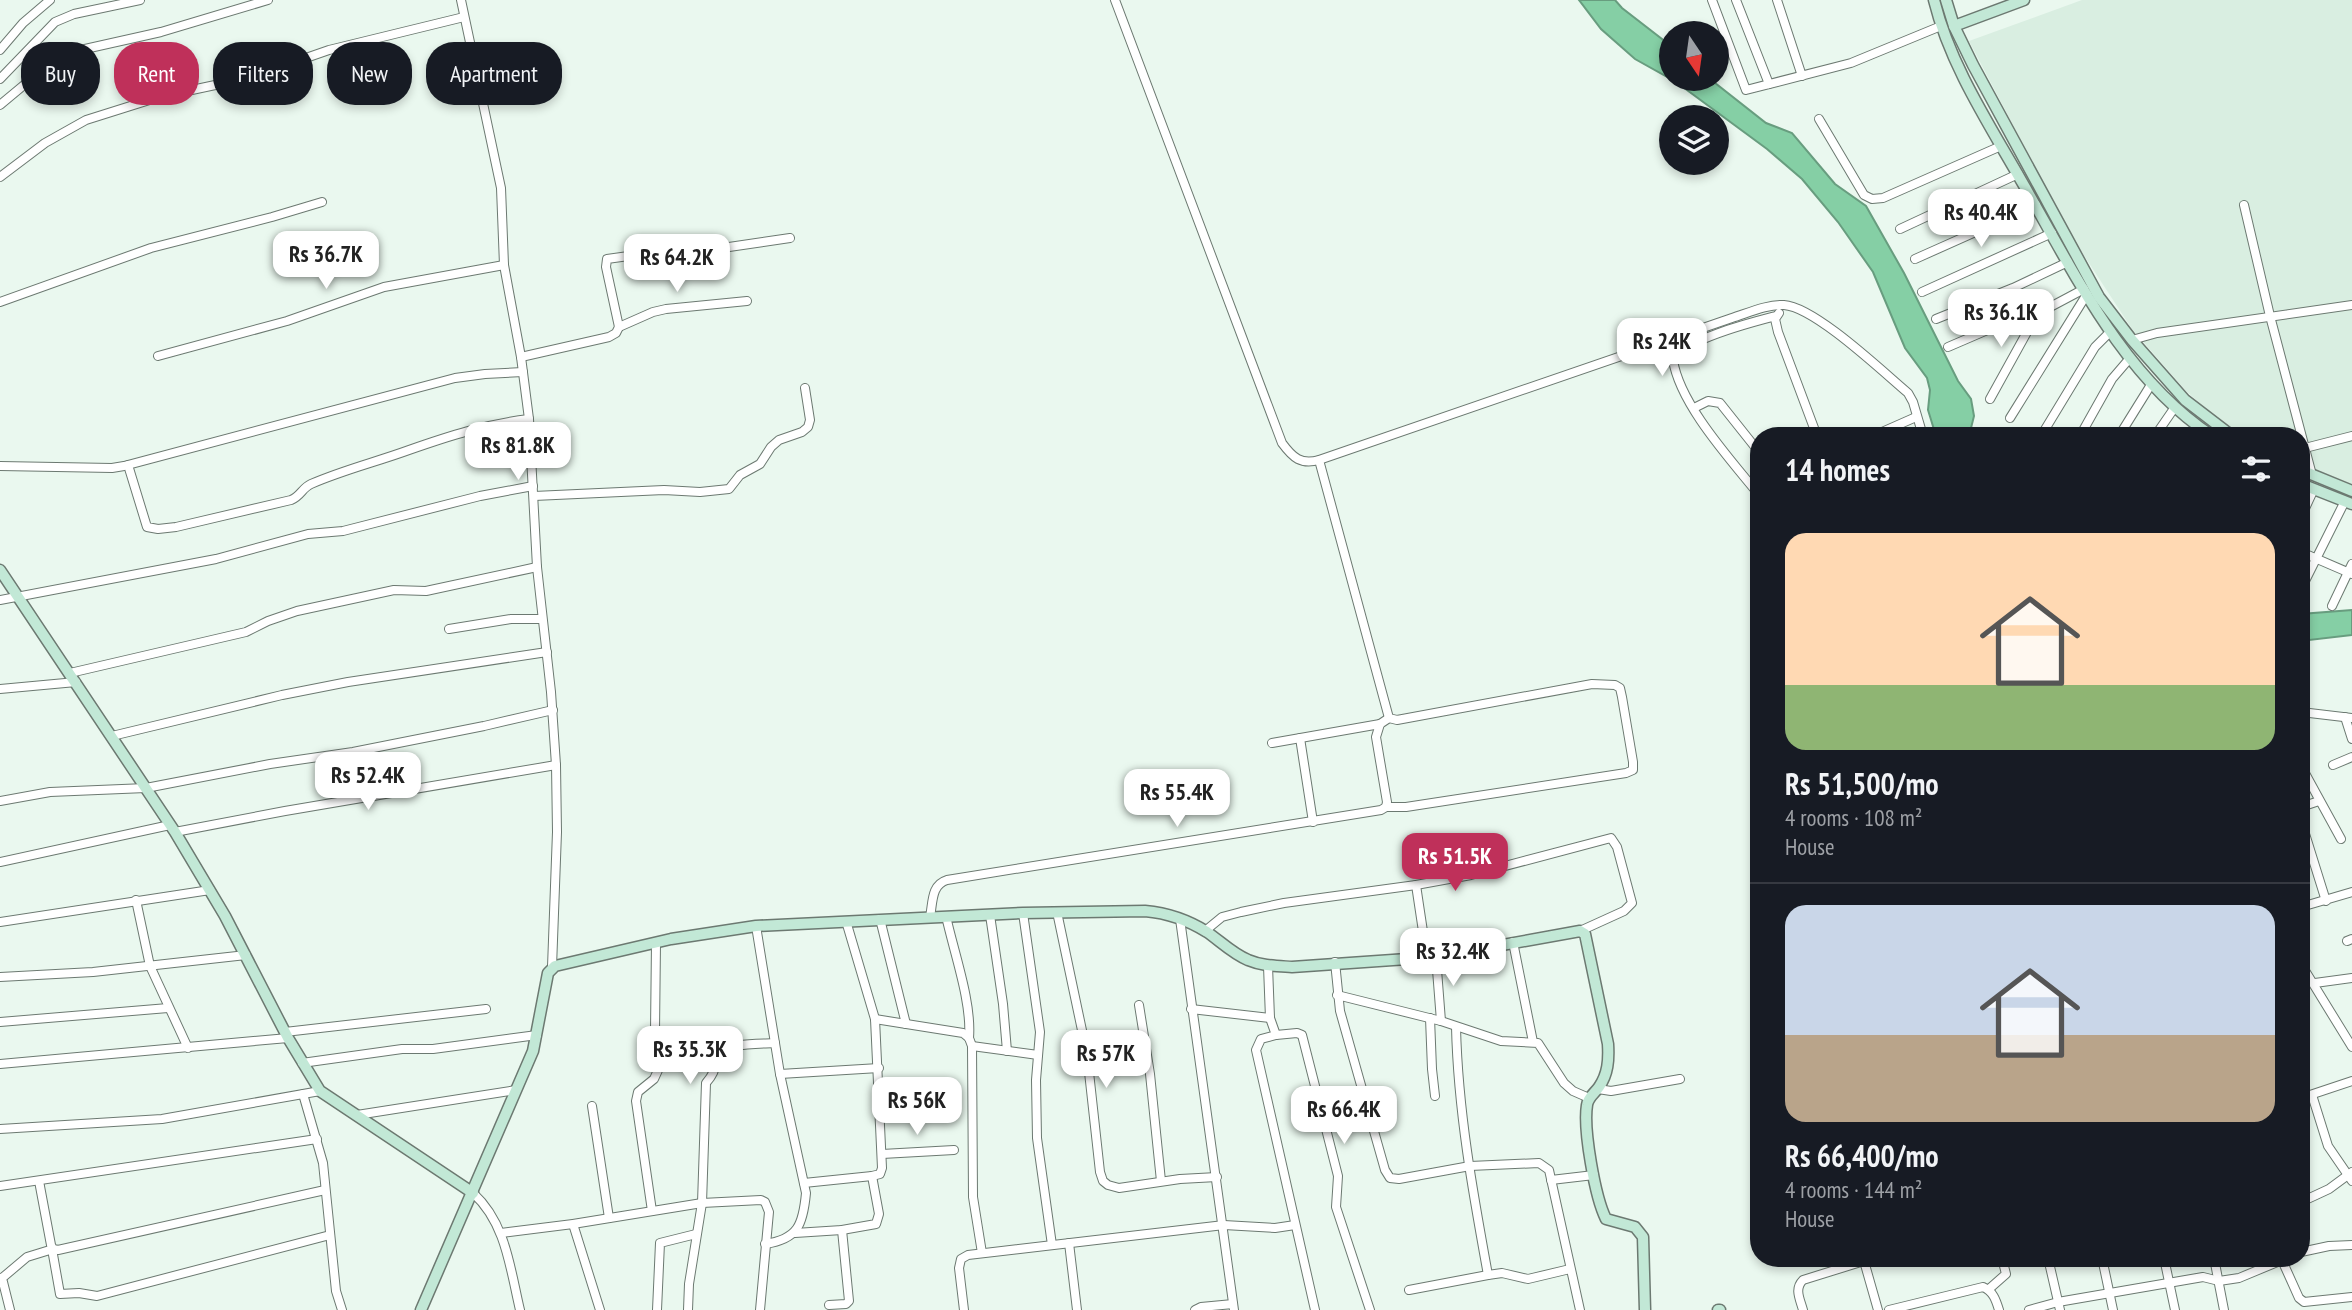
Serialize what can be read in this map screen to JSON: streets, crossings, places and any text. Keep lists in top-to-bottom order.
{
  "north": "bottom",
  "page": {
    "chip": [
      "Buy",
      "Rent",
      "Filters",
      "New",
      "Apartment"
    ],
    "price": [
      "Rs 40.4K",
      "Rs 36.7K",
      "Rs 64.2K",
      "Rs 36.1K",
      "Rs 24K",
      "Rs 81.8K",
      "Rs 52.4K",
      "Rs 55.4K",
      "Rs 51.5K",
      "Rs 32.4K",
      "Rs 35.3K",
      "Rs 57K",
      "Rs 56K",
      "Rs 66.4K"
    ],
    "heading": "14 homes",
    "list": [
      {
        "name": "Rs 51,500/mo",
        "note": "4 rooms · 108 m² · House"
      },
      {
        "name": "Rs 66,400/mo",
        "note": "4 rooms · 144 m² · House"
      }
    ]
  }
}
